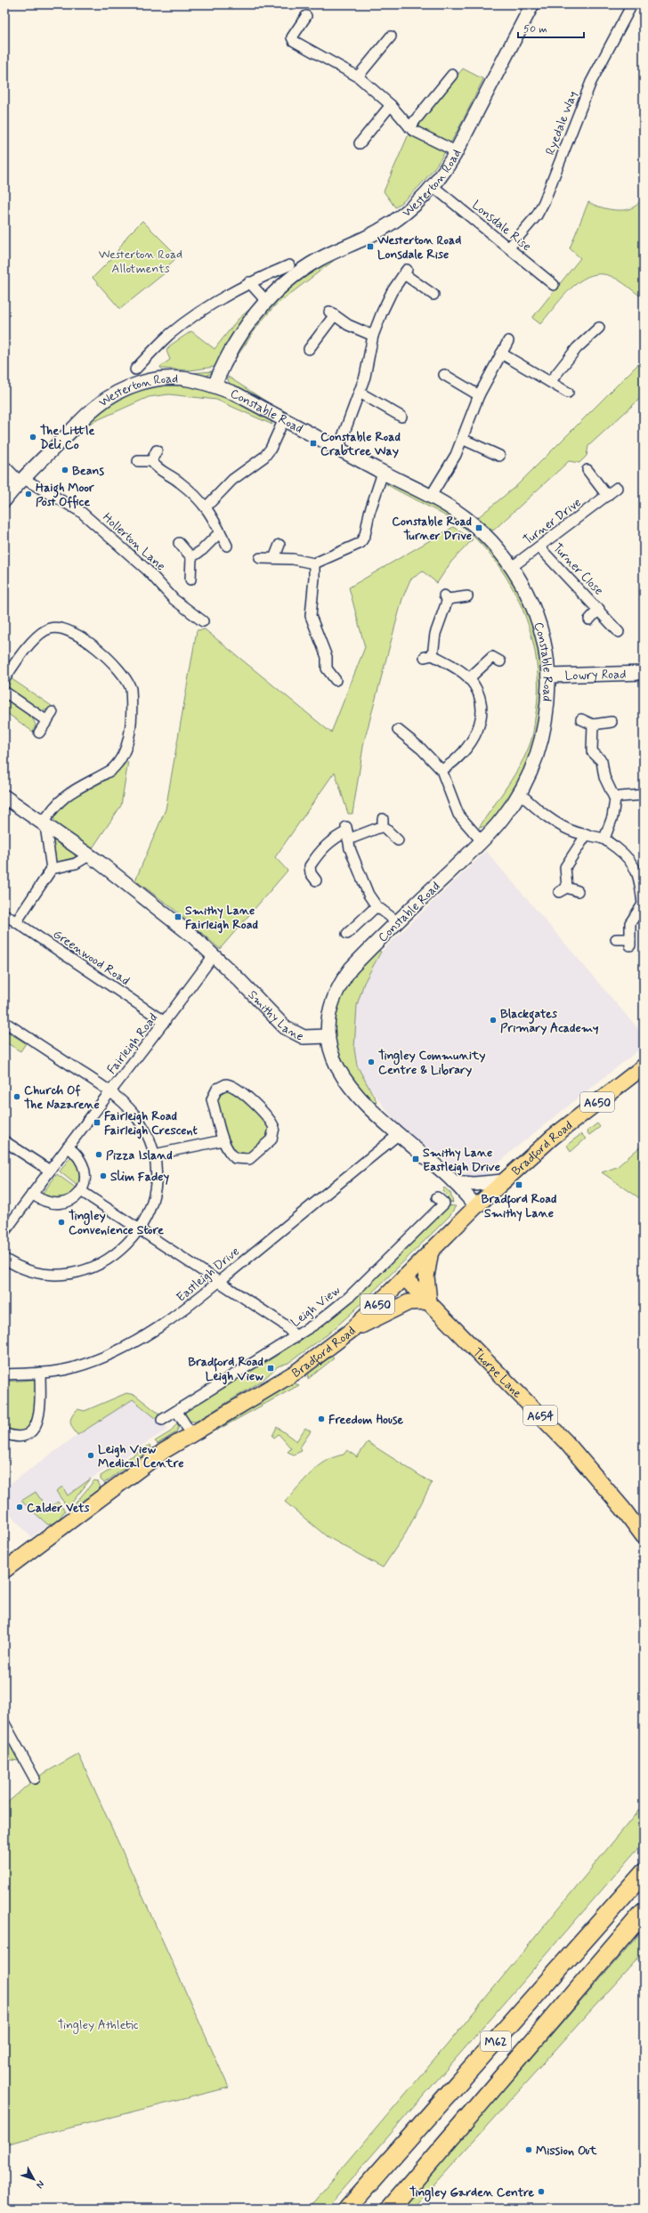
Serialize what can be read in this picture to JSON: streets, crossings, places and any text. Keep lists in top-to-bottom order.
{
  "streets": {
    "highway": ["M62"],
    "main road": [
      "A650",
      "Bradford Road",
      "Thorpe Lane",
      "A654"
    ],
    "street": [
      "Ryedale Way",
      "Westerton Road",
      "Lonsdale Rise",
      "Constable Road",
      "Turner Drive",
      "Hollerton Lane",
      "Turner Close",
      "Lowry Road",
      "Greenwood Road",
      "Smithy Lane",
      "Fairleigh Road",
      "Eastleigh Drive",
      "Leigh View"
    ]
  },
  "crossings": [
    ["Ryedale Way", "Lonsdale Rise"],
    ["Westerton Road", "Lonsdale Rise"],
    ["Westerton Road", "Constable Road"],
    ["Westerton Road", "Hollerton Lane"],
    ["Constable Road", "Turner Drive"],
    ["Constable Road", "Lowry Road"],
    ["Constable Road", "Smithy Lane"],
    ["Turner Drive", "Turner Close"],
    ["Greenwood Road", "Fairleigh Road"],
    ["Smithy Lane", "Fairleigh Road"],
    ["Bradford Road", "Thorpe Lane"]
  ],
  "parks": ["Westerton Road Allotments", "Tingley Athletic"],
  "places": {
    "transit": [
      "Westerton Road Lonsdale Rise",
      "Constable Road Crabtree Way",
      "Constable Road Turner Drive",
      "Smithy Lane Fairleigh Road",
      "Fairleigh Road Fairleigh Crescent",
      "Smithy Lane Eastleigh Drive",
      "Bradford Road Smithy Lane",
      "Bradford Road Leigh View"
    ],
    "other": [
      "The Little Deli Co",
      "Beans",
      "Haigh Moor Post Office",
      "Blackgates Primary Academy",
      "Tingley Community Centre & Library",
      "Church Of The Nazarene",
      "Pizza Island",
      "Slim Fadey",
      "Tingley Convenience Store",
      "Freedom House",
      "Leigh View Medical Centre",
      "Calder Vets",
      "Mission Out",
      "Tingley Garden Centre"
    ]
  },
  "scale_bar": "50 m",
  "north": "bottom right"
}
